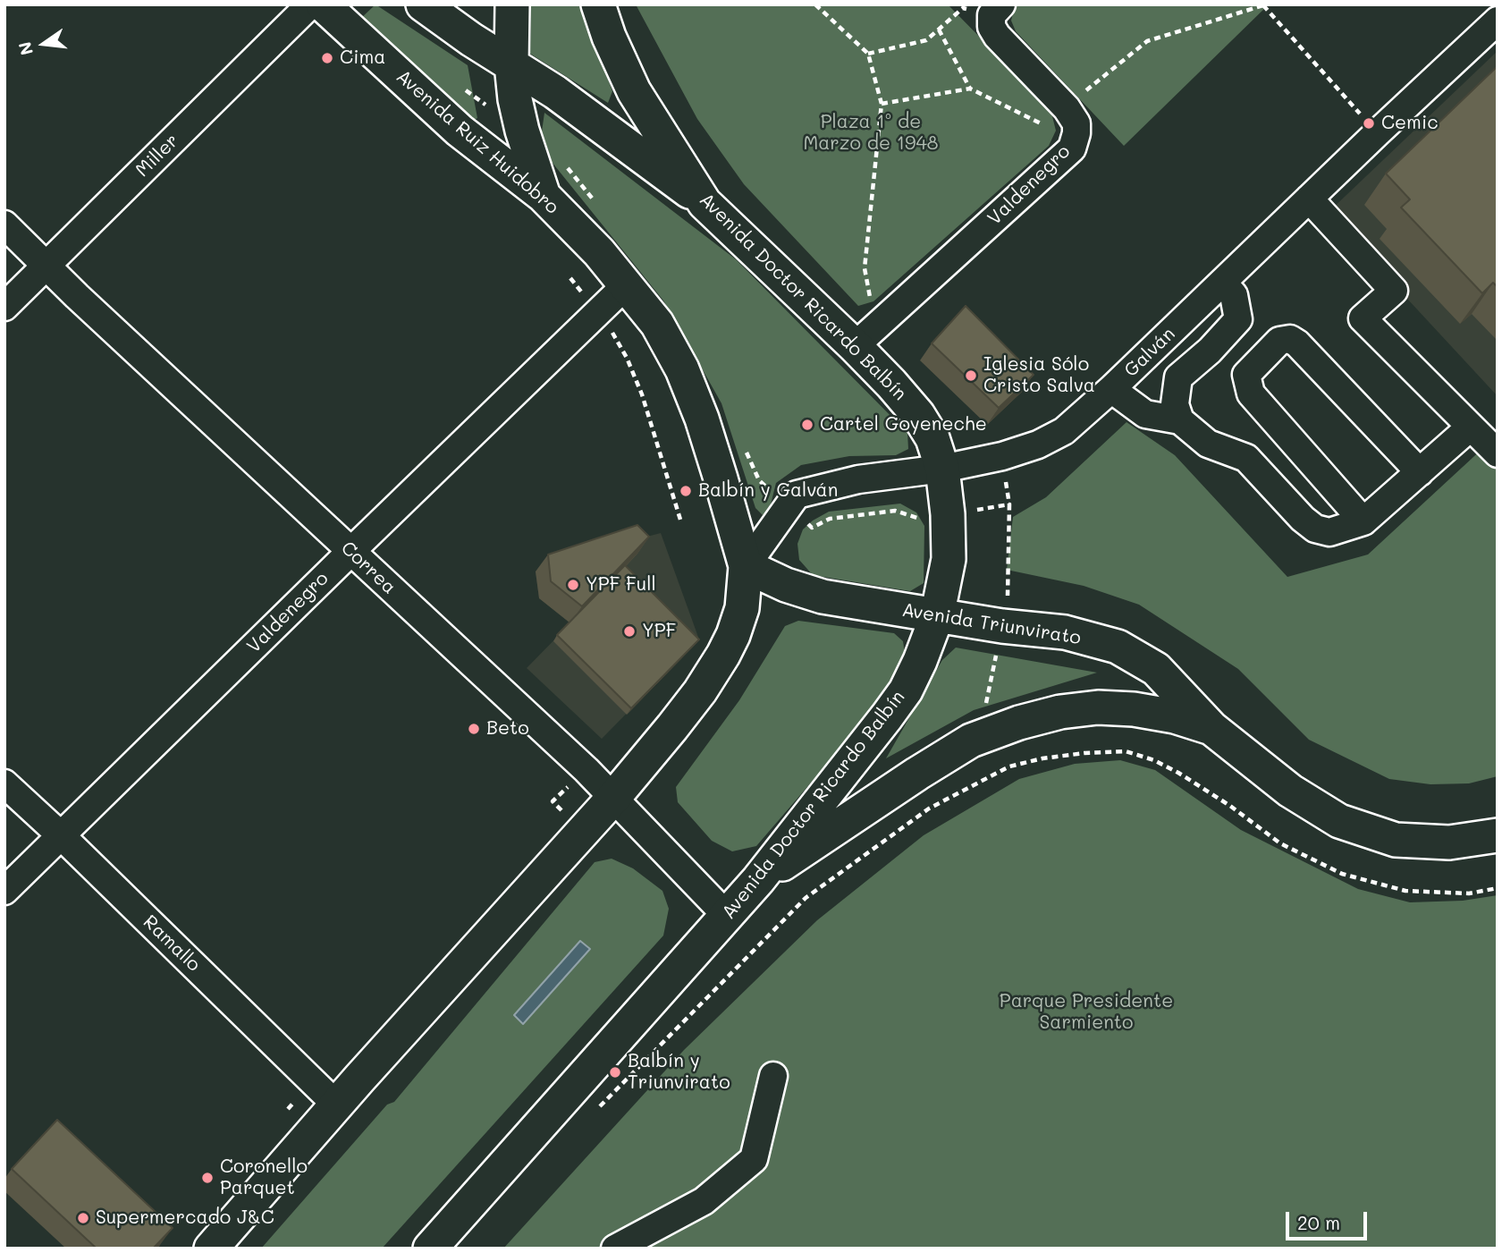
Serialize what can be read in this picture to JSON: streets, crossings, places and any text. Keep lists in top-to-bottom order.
{
  "streets": {
    "main road": ["Avenida Ruiz Huidobro", "Avenida Doctor Ricardo Balbín", "Avenida Triunvirato"],
    "street": [
      "Miller",
      "Valdenegro",
      "Galván",
      "Correa",
      "Ramallo"
    ]
  },
  "crossings": [
    ["Avenida Ruiz Huidobro", "Valdenegro"],
    ["Miller", "Correa"],
    ["Valdenegro", "Avenida Doctor Ricardo Balbín"],
    ["Valdenegro", "Correa"],
    ["Valdenegro", "Ramallo"],
    ["Avenida Doctor Ricardo Balbín", "Galván"],
    ["Avenida Doctor Ricardo Balbín", "Correa"],
    ["Avenida Doctor Ricardo Balbín", "Avenida Triunvirato"],
    ["Galván", "Avenida Triunvirato"]
  ],
  "parks": ["Plaza 1º de Marzo de 1948", "Parque Presidente Sarmiento"],
  "places": [
    "Cima",
    "Cemic",
    "Iglesia Sólo Cristo Salva",
    "Cartel Goyeneche",
    "Balbín y Galván",
    "YPF Full",
    "YPF",
    "Beto",
    "Balbín y Triunvirato",
    "Coronello Parquet",
    "Supermercado J&C"
  ],
  "scale_bar": "20 m",
  "north": "left"
}
